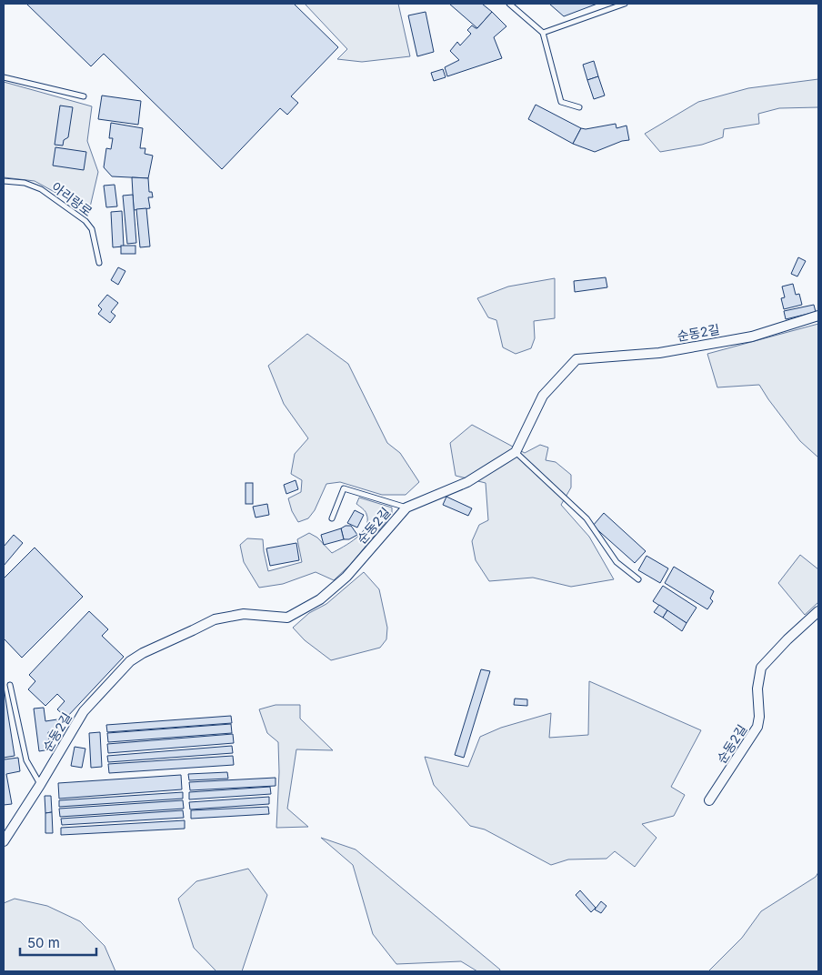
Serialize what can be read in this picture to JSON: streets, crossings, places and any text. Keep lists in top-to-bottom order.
{
  "streets": {
    "street": ["순동2길"],
    "lane": ["아리랑로"]
  },
  "scale_bar": "50 m"
}
